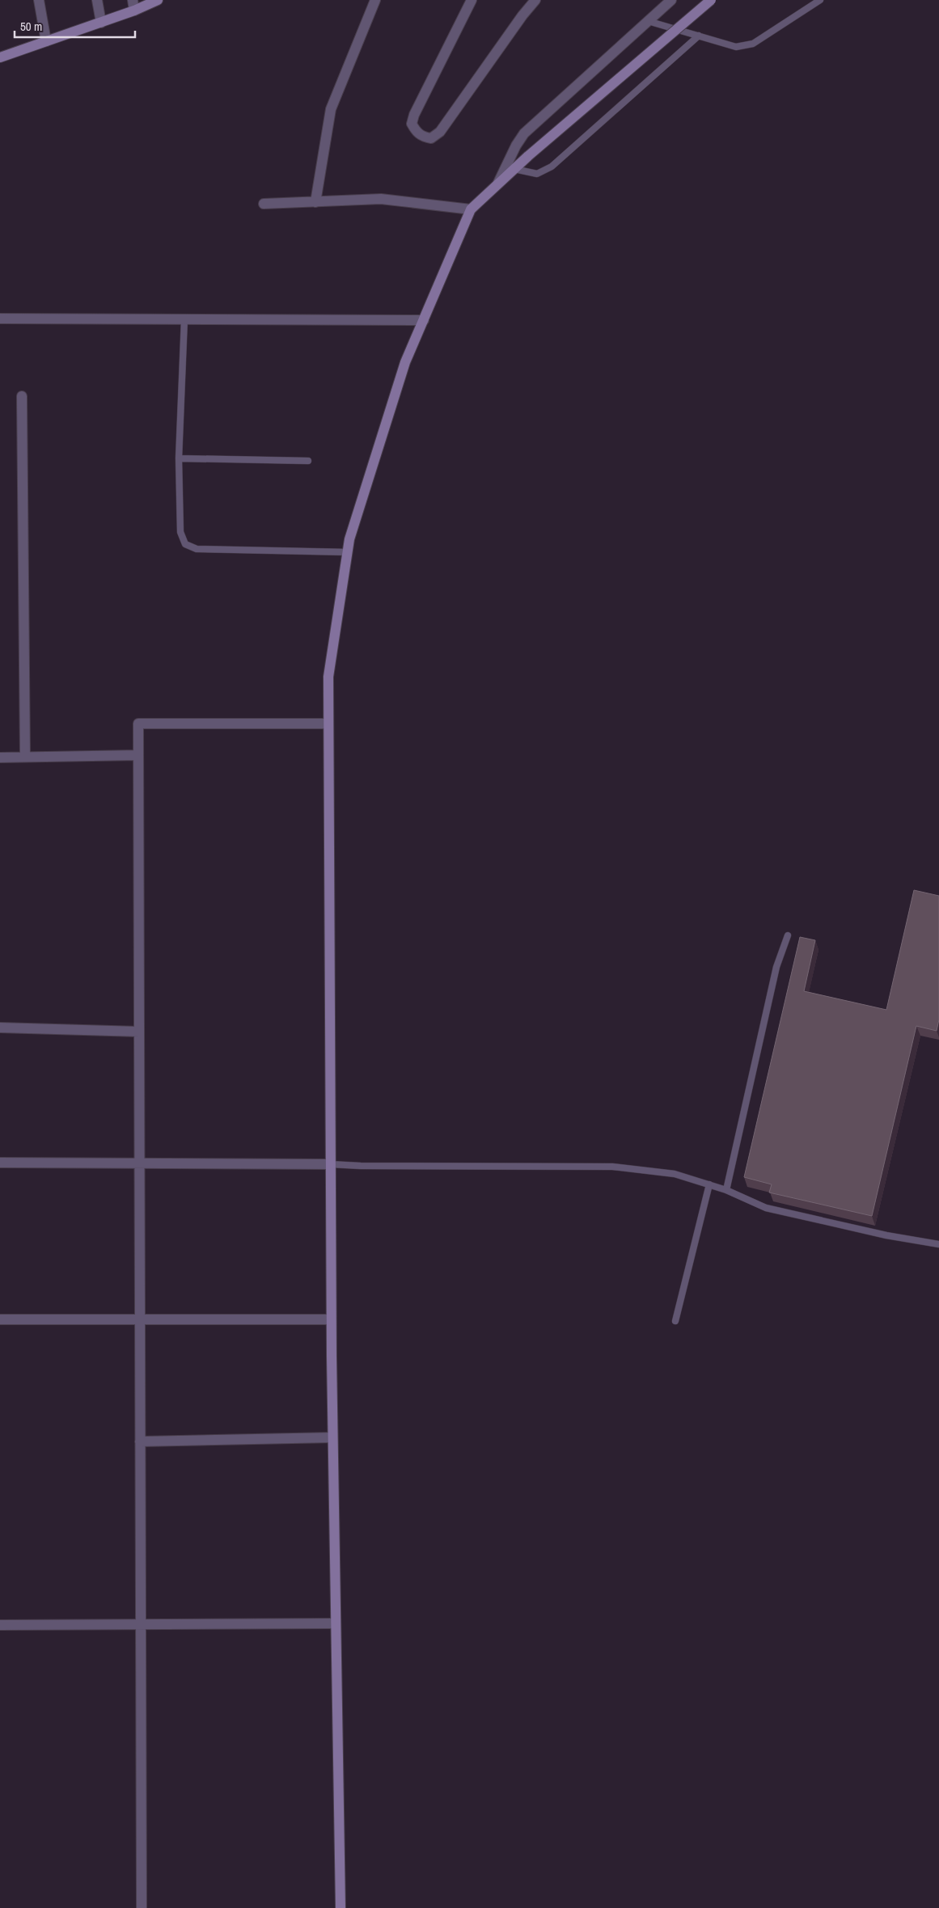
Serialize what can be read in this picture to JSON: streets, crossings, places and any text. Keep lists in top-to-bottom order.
{
  "scale_bar": "50 m"
}
